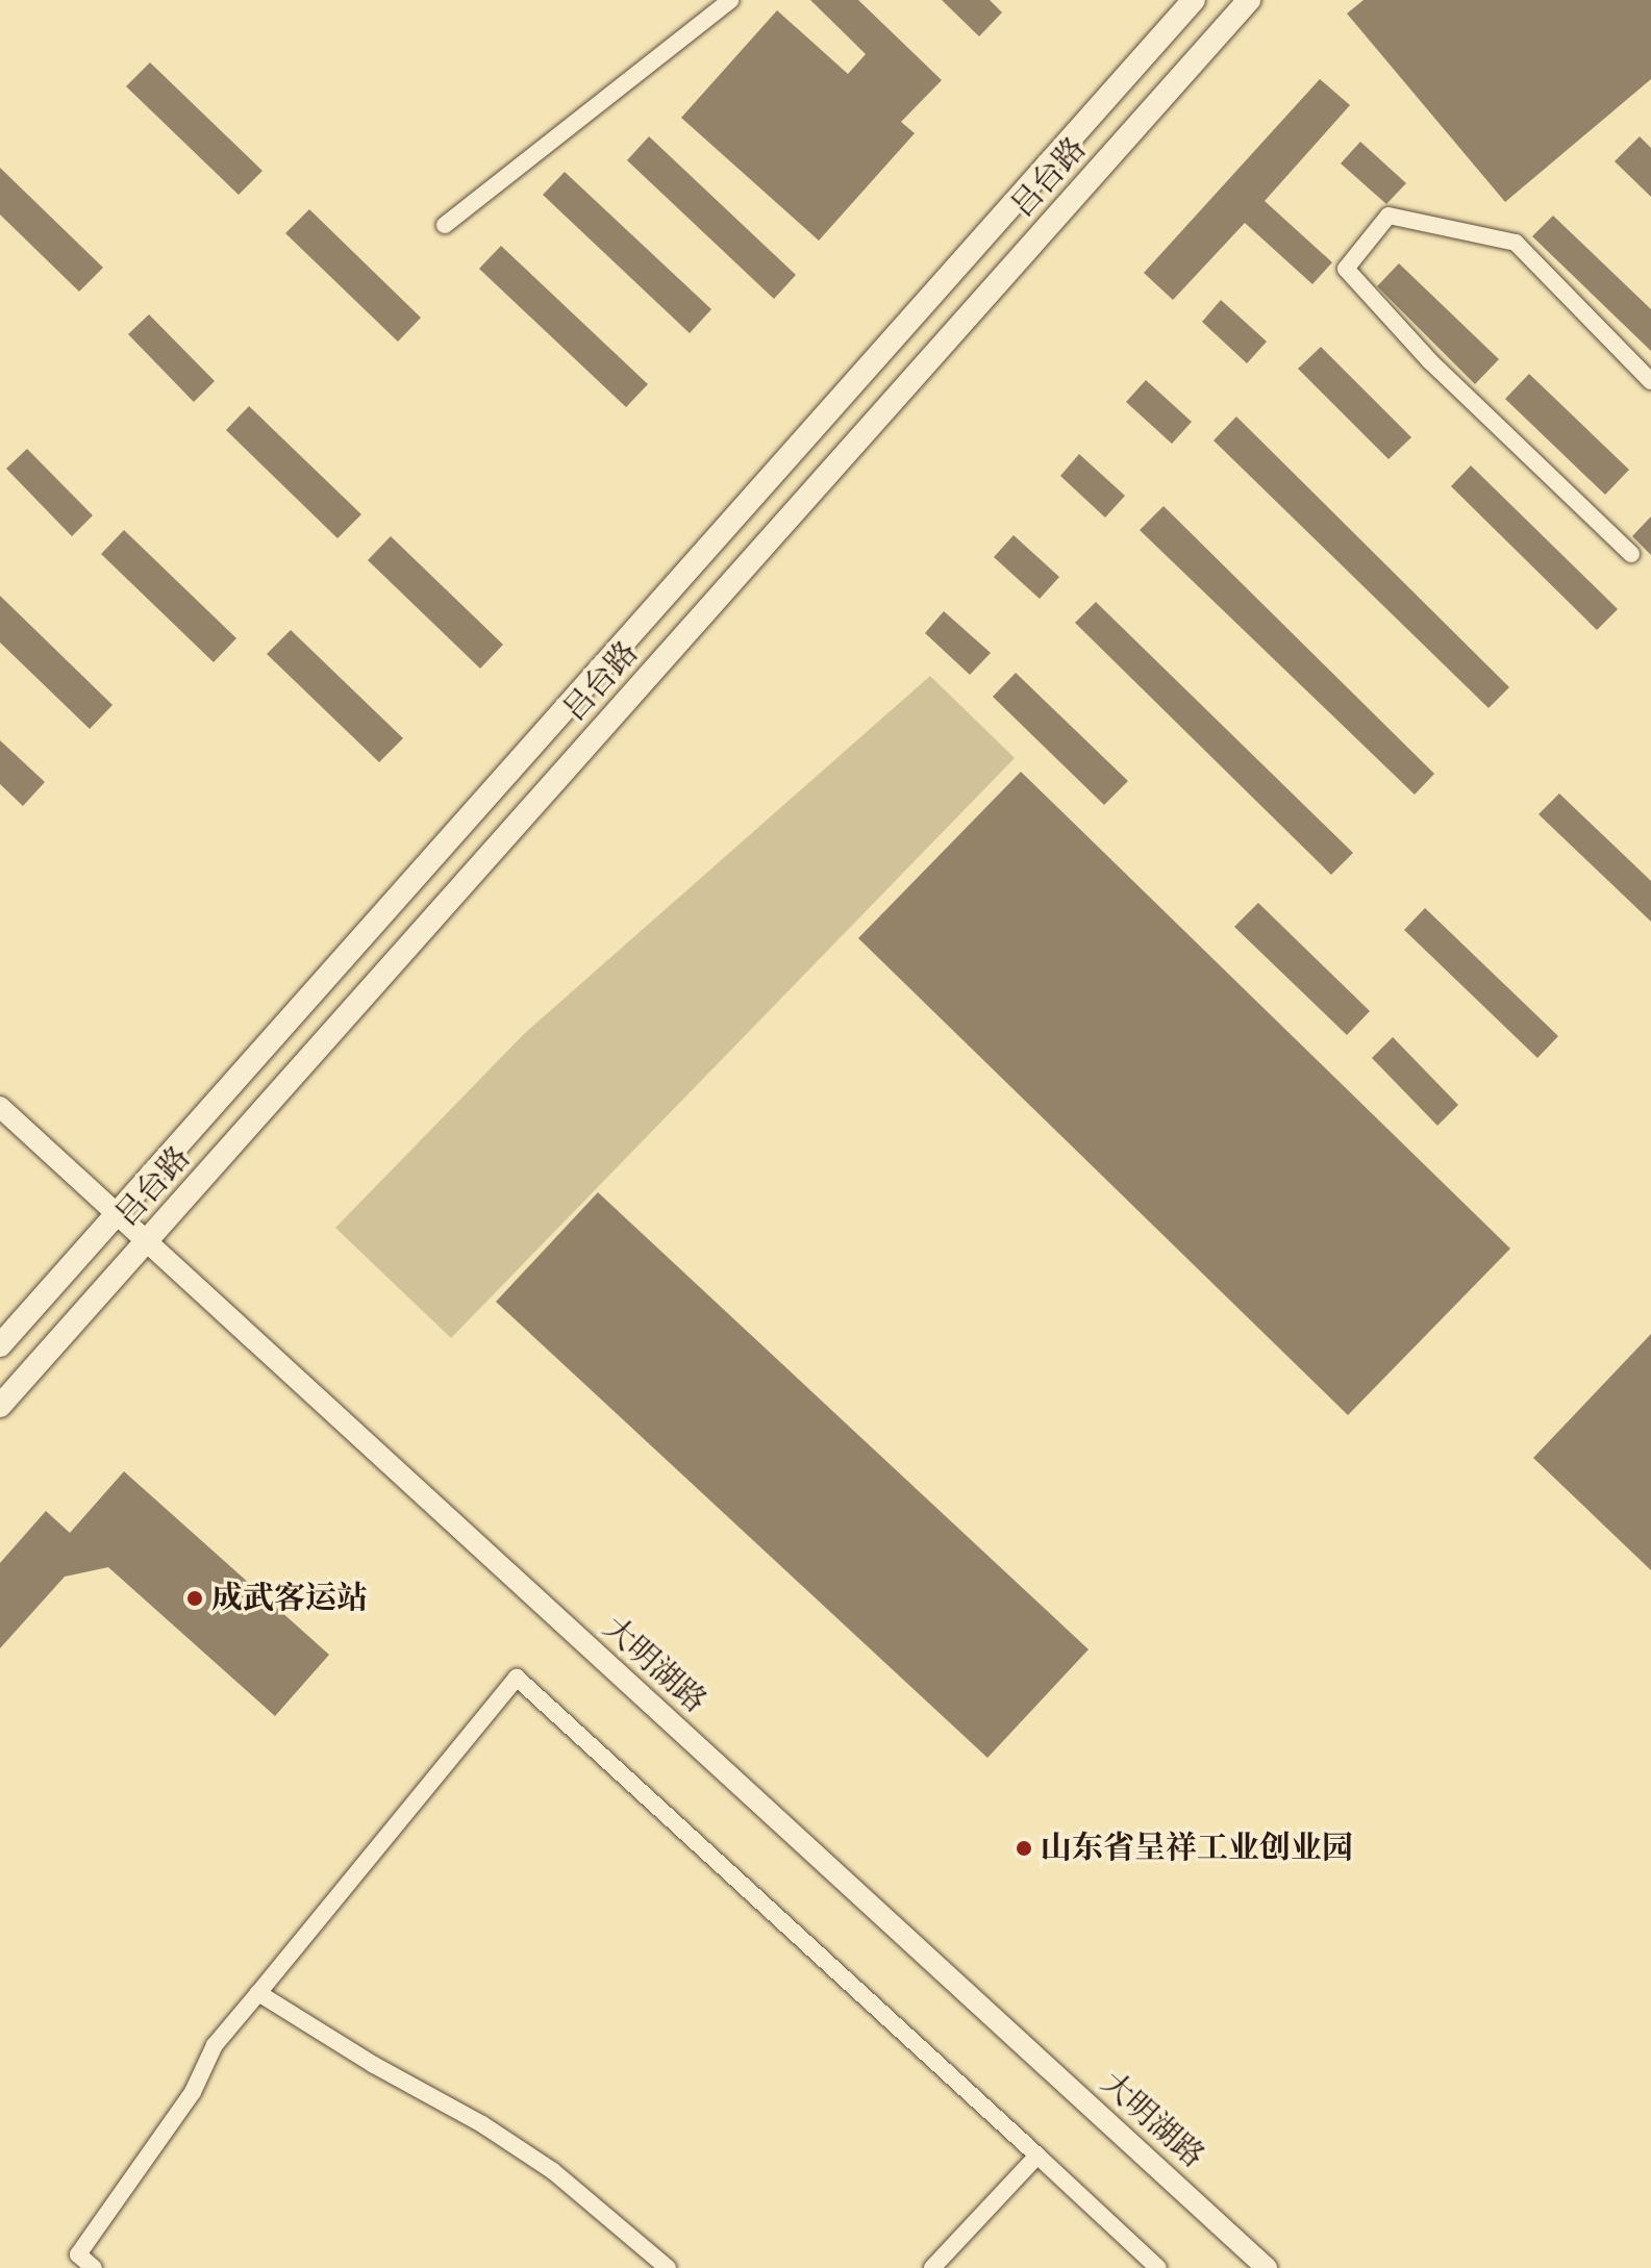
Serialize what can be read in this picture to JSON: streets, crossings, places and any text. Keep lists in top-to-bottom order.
{
  "streets": {
    "main road": ["吕台路"],
    "street": ["大明湖路"]
  },
  "crossings": [
    ["吕台路", "大明湖路"]
  ],
  "places": ["成武客运站", "山东省呈祥工业创业园"]
}
